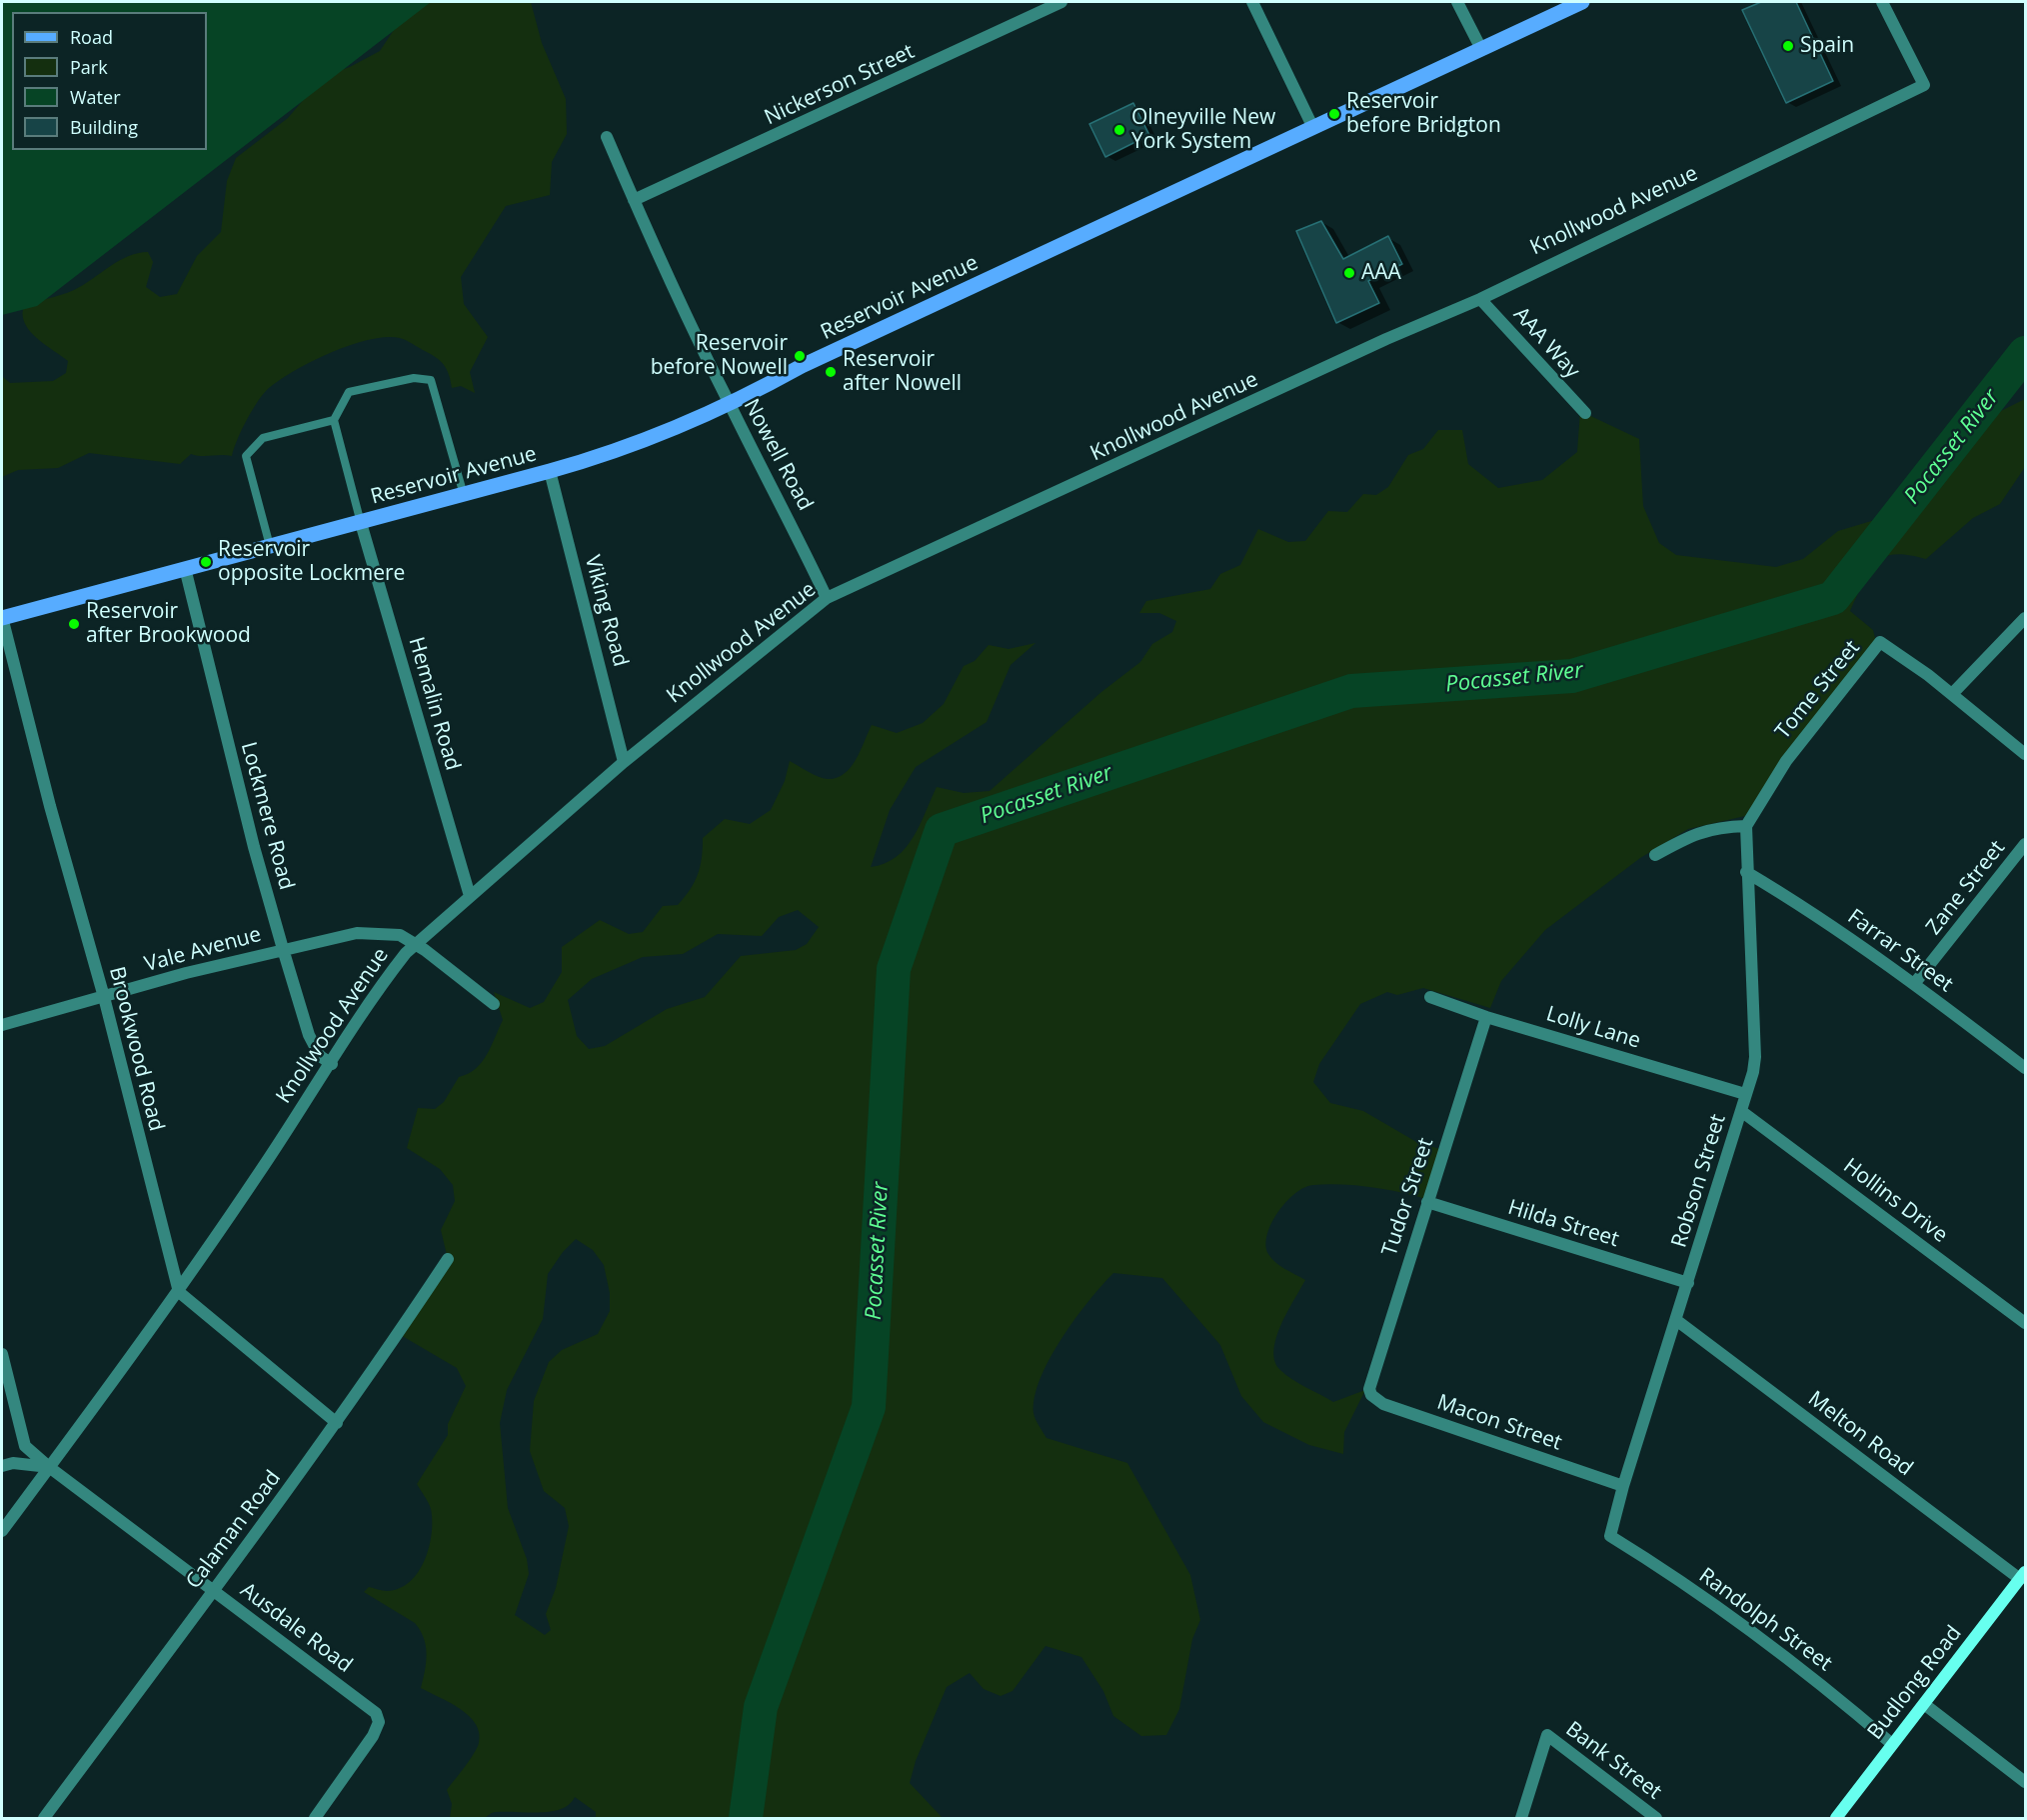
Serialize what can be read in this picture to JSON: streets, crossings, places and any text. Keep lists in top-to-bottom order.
{
  "streets": {
    "main road": ["Reservoir Avenue", "Budlong Road"],
    "street": [
      "Nickerson Street",
      "Knollwood Avenue",
      "AAA Way",
      "Nowell Road",
      "Viking Road",
      "Tome Street",
      "Hemalin Road",
      "Lockmere Road",
      "Zane Street",
      "Vale Avenue",
      "Farrar Street",
      "Lolly Lane",
      "Brookwood Road",
      "Robson Street",
      "Tudor Street",
      "Hollins Drive",
      "Hilda Street",
      "Macon Street",
      "Melton Road",
      "Calaman Road",
      "Randolph Street",
      "Ausdale Road",
      "Bank Street"
    ]
  },
  "crossings": [
    ["Nickerson Street", "Nowell Road"],
    ["Knollwood Avenue", "AAA Way"],
    ["Knollwood Avenue", "Nowell Road"],
    ["Knollwood Avenue", "Viking Road"],
    ["Knollwood Avenue", "Hemalin Road"],
    ["Knollwood Avenue", "Lockmere Road"],
    ["Knollwood Avenue", "Vale Avenue"],
    ["Knollwood Avenue", "Brookwood Road"],
    ["Knollwood Avenue", "Ausdale Road"],
    ["Reservoir Avenue", "Nowell Road"],
    ["Reservoir Avenue", "Viking Road"],
    ["Reservoir Avenue", "Hemalin Road"],
    ["Reservoir Avenue", "Lockmere Road"],
    ["Reservoir Avenue", "Brookwood Road"],
    ["Tome Street", "Robson Street"],
    ["Lockmere Road", "Vale Avenue"],
    ["Zane Street", "Farrar Street"],
    ["Vale Avenue", "Brookwood Road"],
    ["Farrar Street", "Robson Street"],
    ["Lolly Lane", "Robson Street"],
    ["Lolly Lane", "Tudor Street"],
    ["Robson Street", "Hollins Drive"],
    ["Robson Street", "Hilda Street"],
    ["Robson Street", "Macon Street"],
    ["Robson Street", "Melton Road"],
    ["Robson Street", "Randolph Street"],
    ["Tudor Street", "Hilda Street"],
    ["Tudor Street", "Macon Street"],
    ["Melton Road", "Budlong Road"],
    ["Calaman Road", "Ausdale Road"],
    ["Randolph Street", "Budlong Road"]
  ],
  "water": ["Pocasset River"],
  "places": [
    "Spain",
    "Reservoir before Bridgton",
    "Olneyville New York System",
    "AAA",
    "Reservoir before Nowell",
    "Reservoir after Nowell",
    "Reservoir opposite Lockmere",
    "Reservoir after Brookwood"
  ],
  "legend": [
    "Road",
    "Park",
    "Water",
    "Building"
  ]
}
